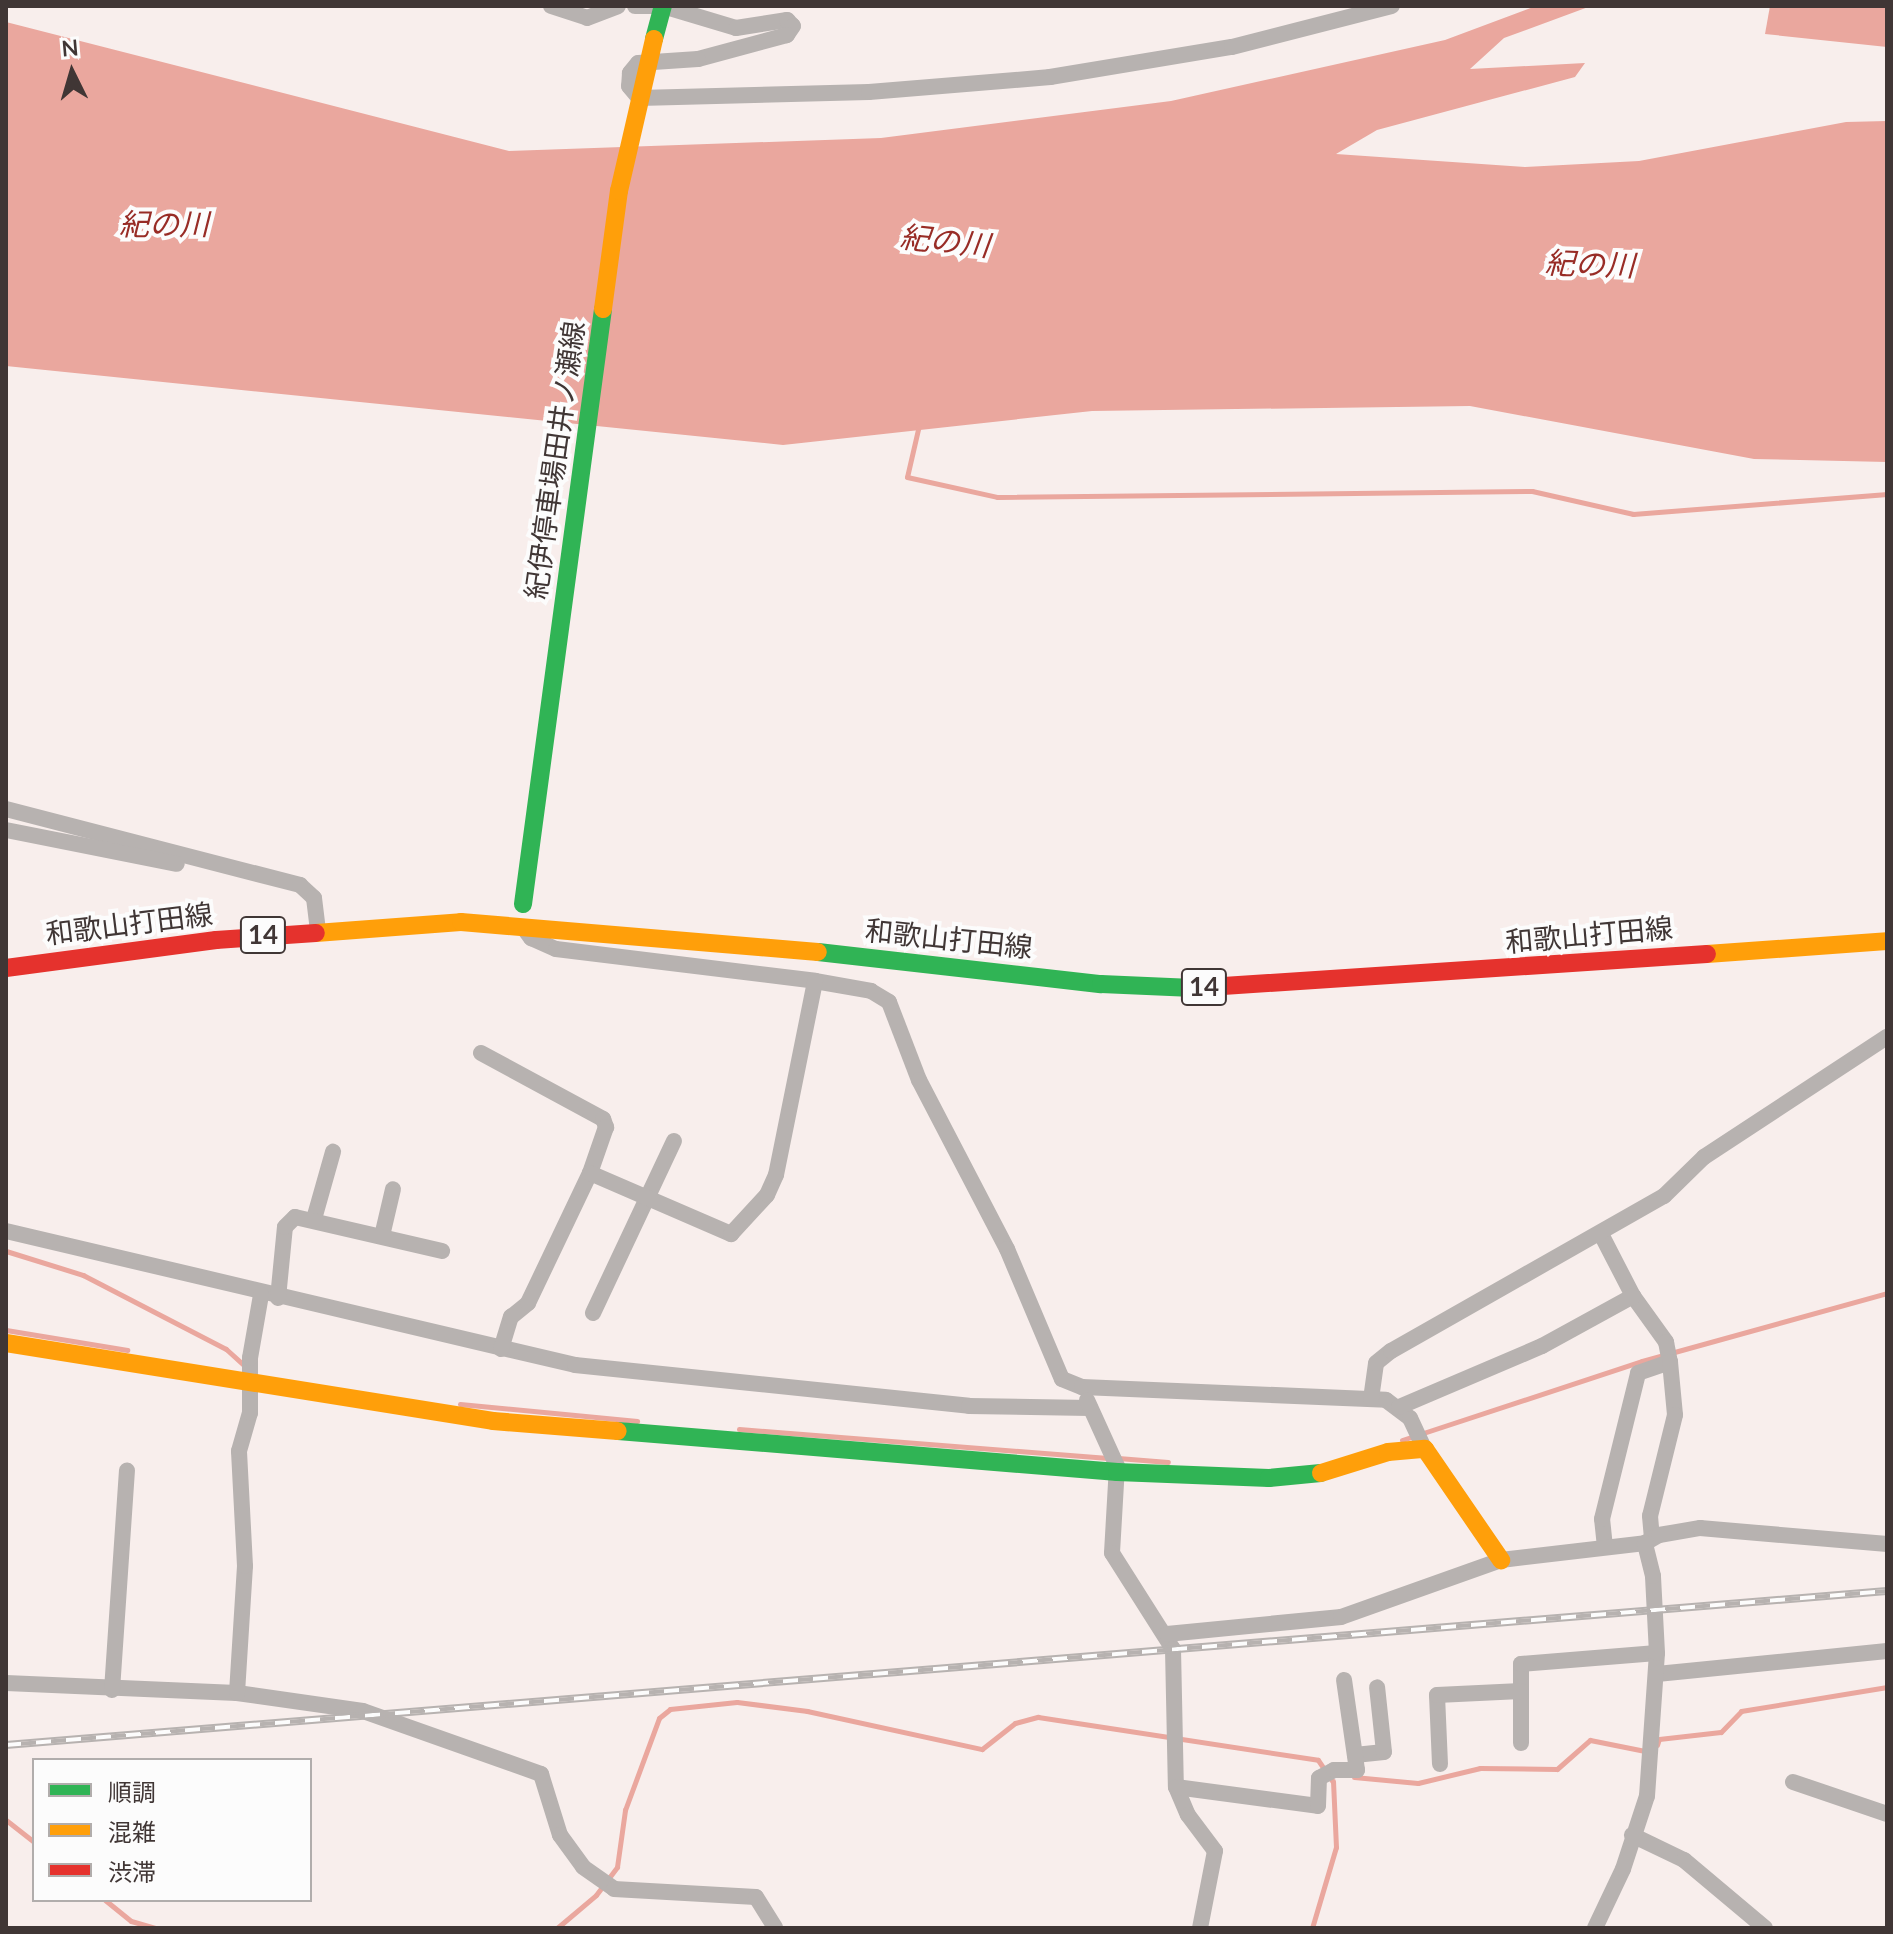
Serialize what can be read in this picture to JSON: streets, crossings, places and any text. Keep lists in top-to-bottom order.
{
  "streets": {
    "main road": ["紀伊停車場田井ノ瀬線", "和歌山打田線", "14"]
  },
  "crossings": [
    ["紀伊停車場田井ノ瀬線", "和歌山打田線"]
  ],
  "water": ["紀の川"],
  "legend": ["順調", "混雑", "渋滞"],
  "north": "top"
}
